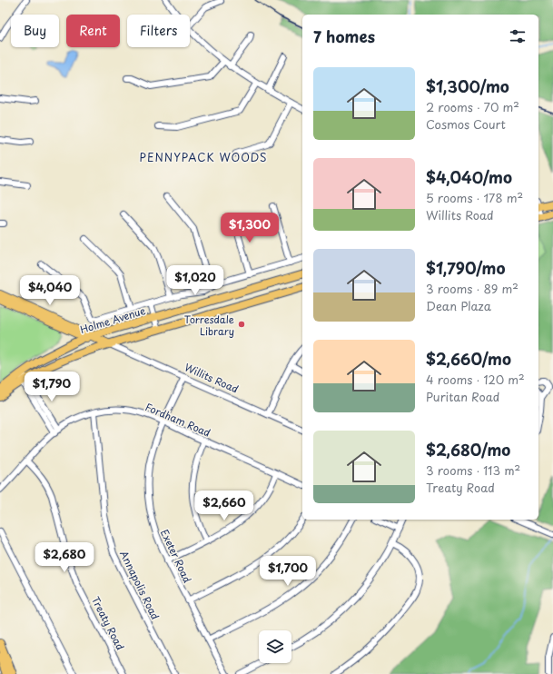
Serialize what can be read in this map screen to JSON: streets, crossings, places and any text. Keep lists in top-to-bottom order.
{
  "streets": {
    "main road": ["Holme Avenue", "Willits Road"],
    "street": [
      "Fordham Road",
      "Exeter Road",
      "Annapolis Road",
      "Treaty Road"
    ]
  },
  "crossings": [
    ["Holme Avenue", "Willits Road"],
    ["Willits Road", "Exeter Road"],
    ["Fordham Road", "Exeter Road"],
    ["Fordham Road", "Annapolis Road"],
    ["Fordham Road", "Treaty Road"]
  ],
  "districts": ["PENNYPACK WOODS"],
  "places": ["Torresdale Library"],
  "page": {
    "chip": ["Buy", "Rent", "Filters"],
    "heading": "7 homes",
    "list": [
      {
        "name": "$1,300/mo",
        "note": "2 rooms · 70 m² · Cosmos Court"
      },
      {
        "name": "$4,040/mo",
        "note": "5 rooms · 178 m² · Willits Road"
      },
      {
        "name": "$1,790/mo",
        "note": "3 rooms · 89 m² · Dean Plaza"
      },
      {
        "name": "$2,660/mo",
        "note": "4 rooms · 120 m² · Puritan Road"
      },
      {
        "name": "$2,680/mo",
        "note": "3 rooms · 113 m² · Treaty Road"
      }
    ],
    "price": [
      "$1,300",
      "$1,020",
      "$4,040",
      "$1,790",
      "$2,660",
      "$2,680",
      "$1,700"
    ]
  }
}
